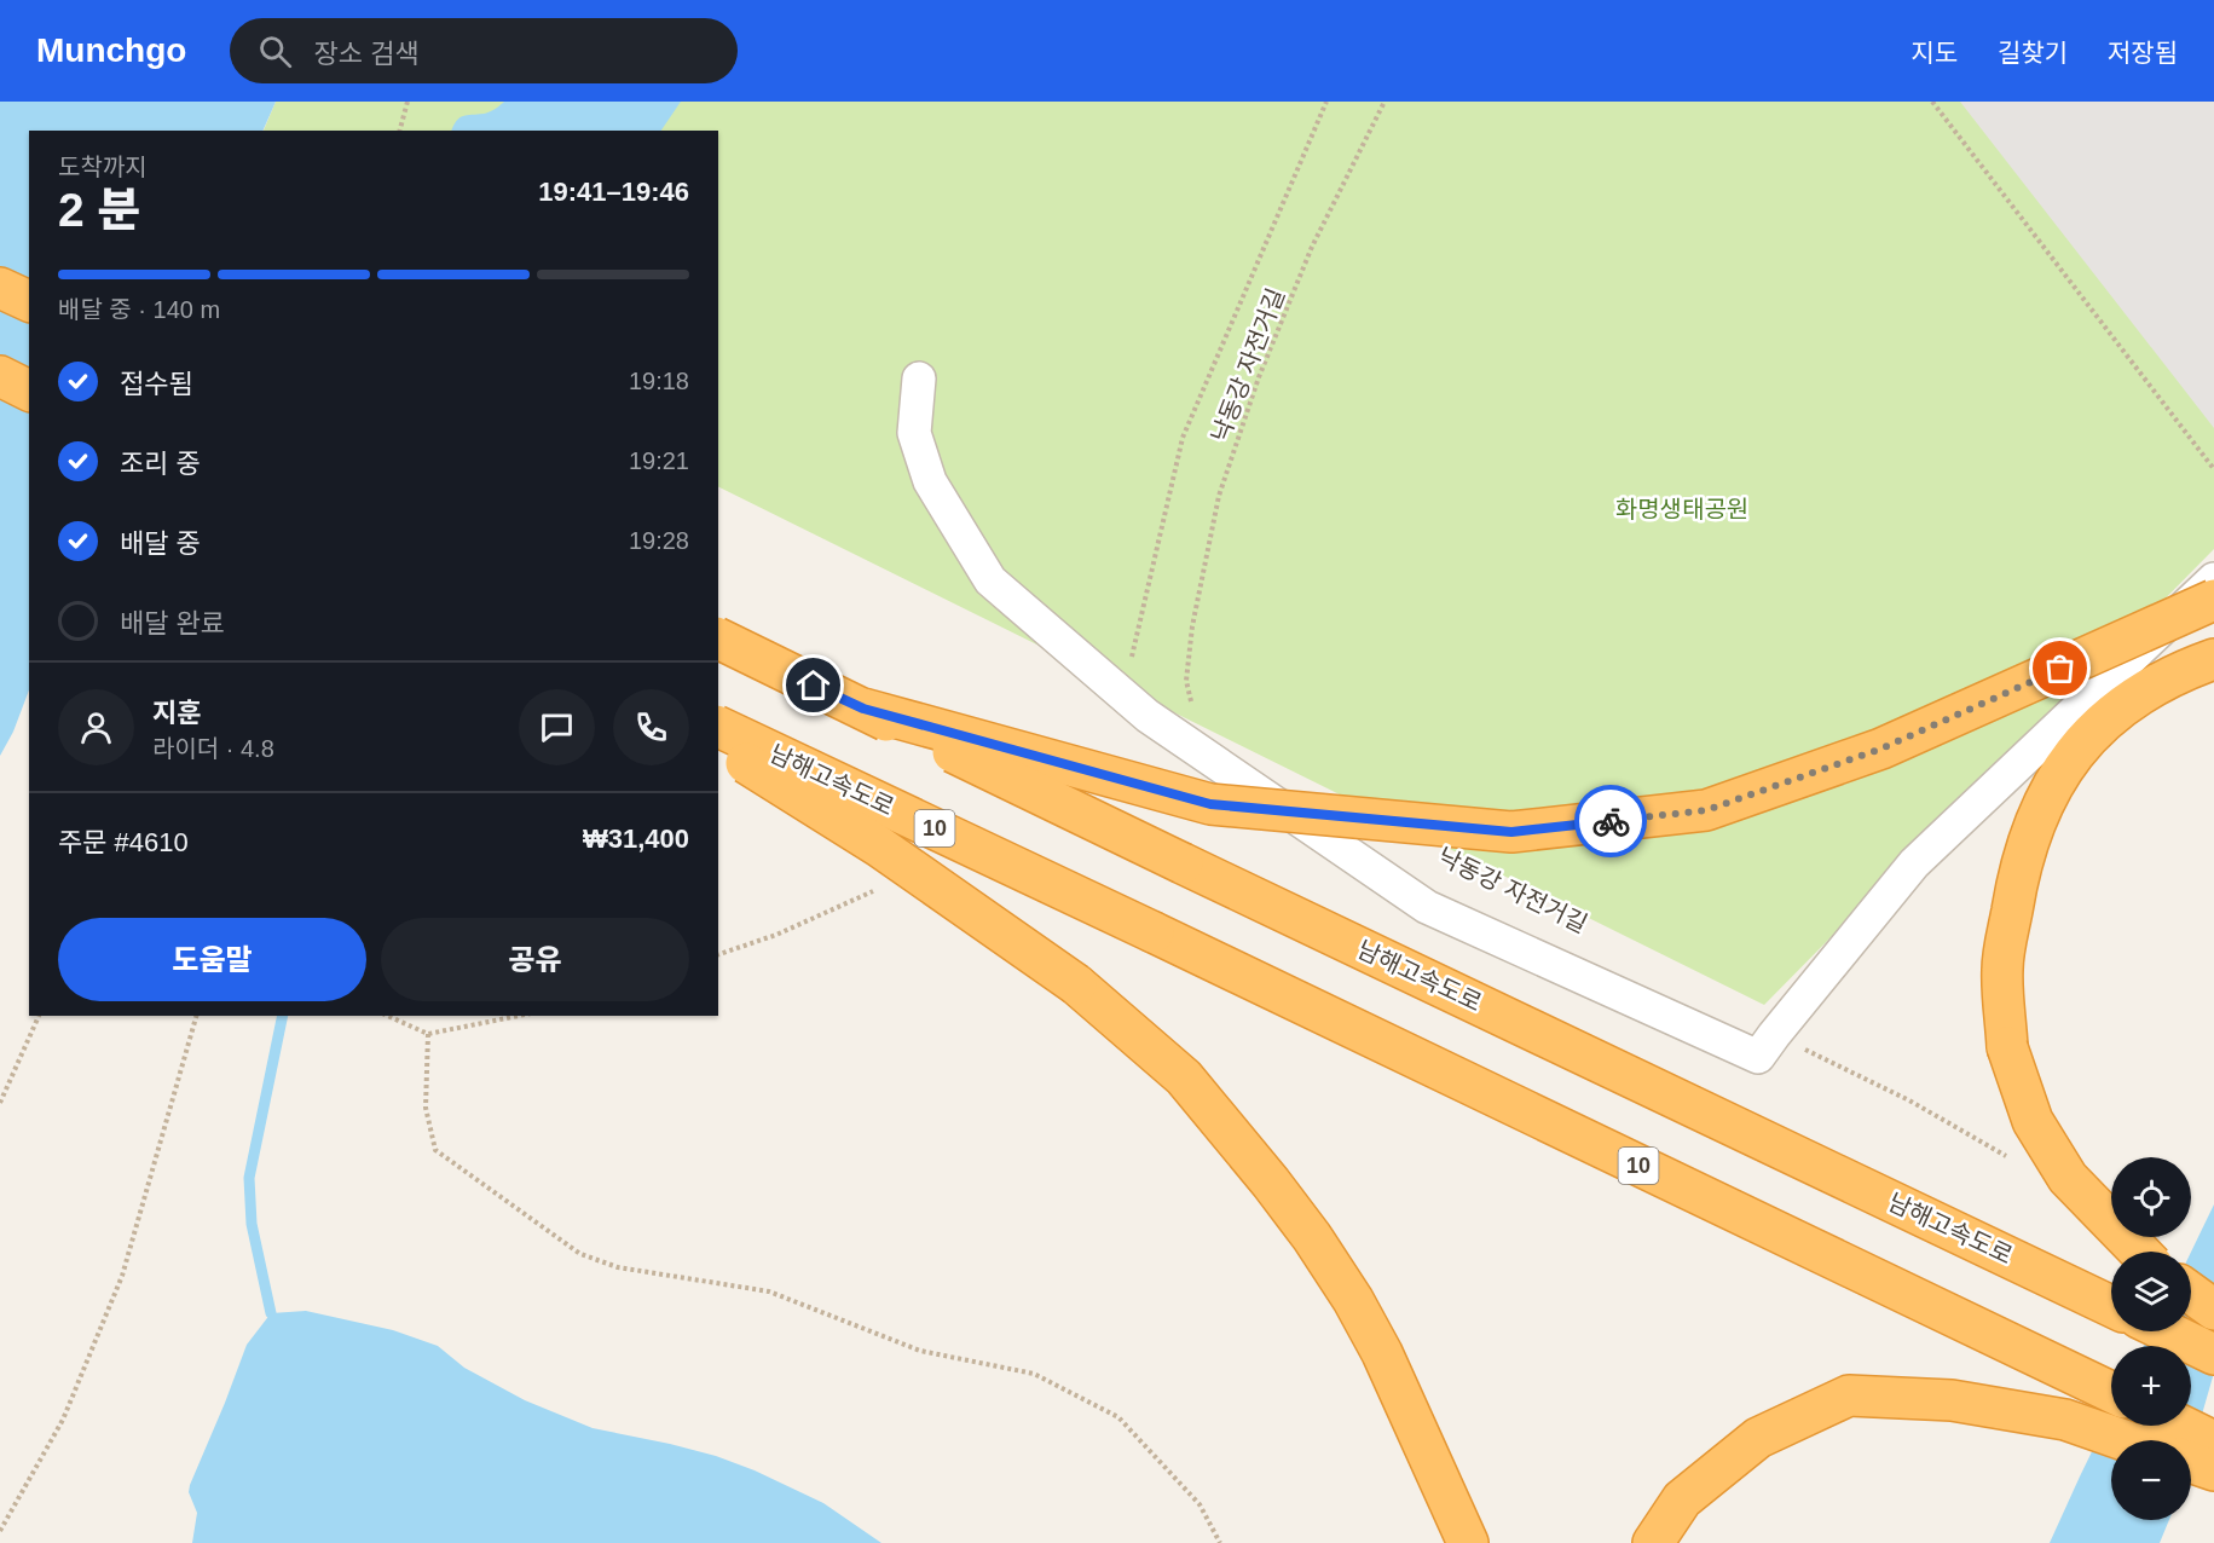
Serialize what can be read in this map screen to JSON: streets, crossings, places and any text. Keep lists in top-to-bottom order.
{
  "streets": {
    "highway": ["남해고속도로", "10"],
    "path": ["낙동강 자전거길"]
  },
  "parks": ["화명생태공원"],
  "page": {
    "header": "Munchgo",
    "search": "장소 검색",
    "nav": ["지도", "길찾기", "저장됨"],
    "heading": ["2 분", "도착까지", "19:41–19:46"],
    "panel": [
      "지훈",
      "라이더 · 4.8",
      "주문 #4610",
      "₩31,400"
    ],
    "bar": "배달 중 · 140 m",
    "list": [
      ["접수됨", "19:18"],
      ["조리 중", "19:21"],
      ["배달 중", "19:28"],
      "배달 완료"
    ],
    "buttons": ["도움말", "공유"],
    "map_buttons": ["+", "−"]
  }
}
